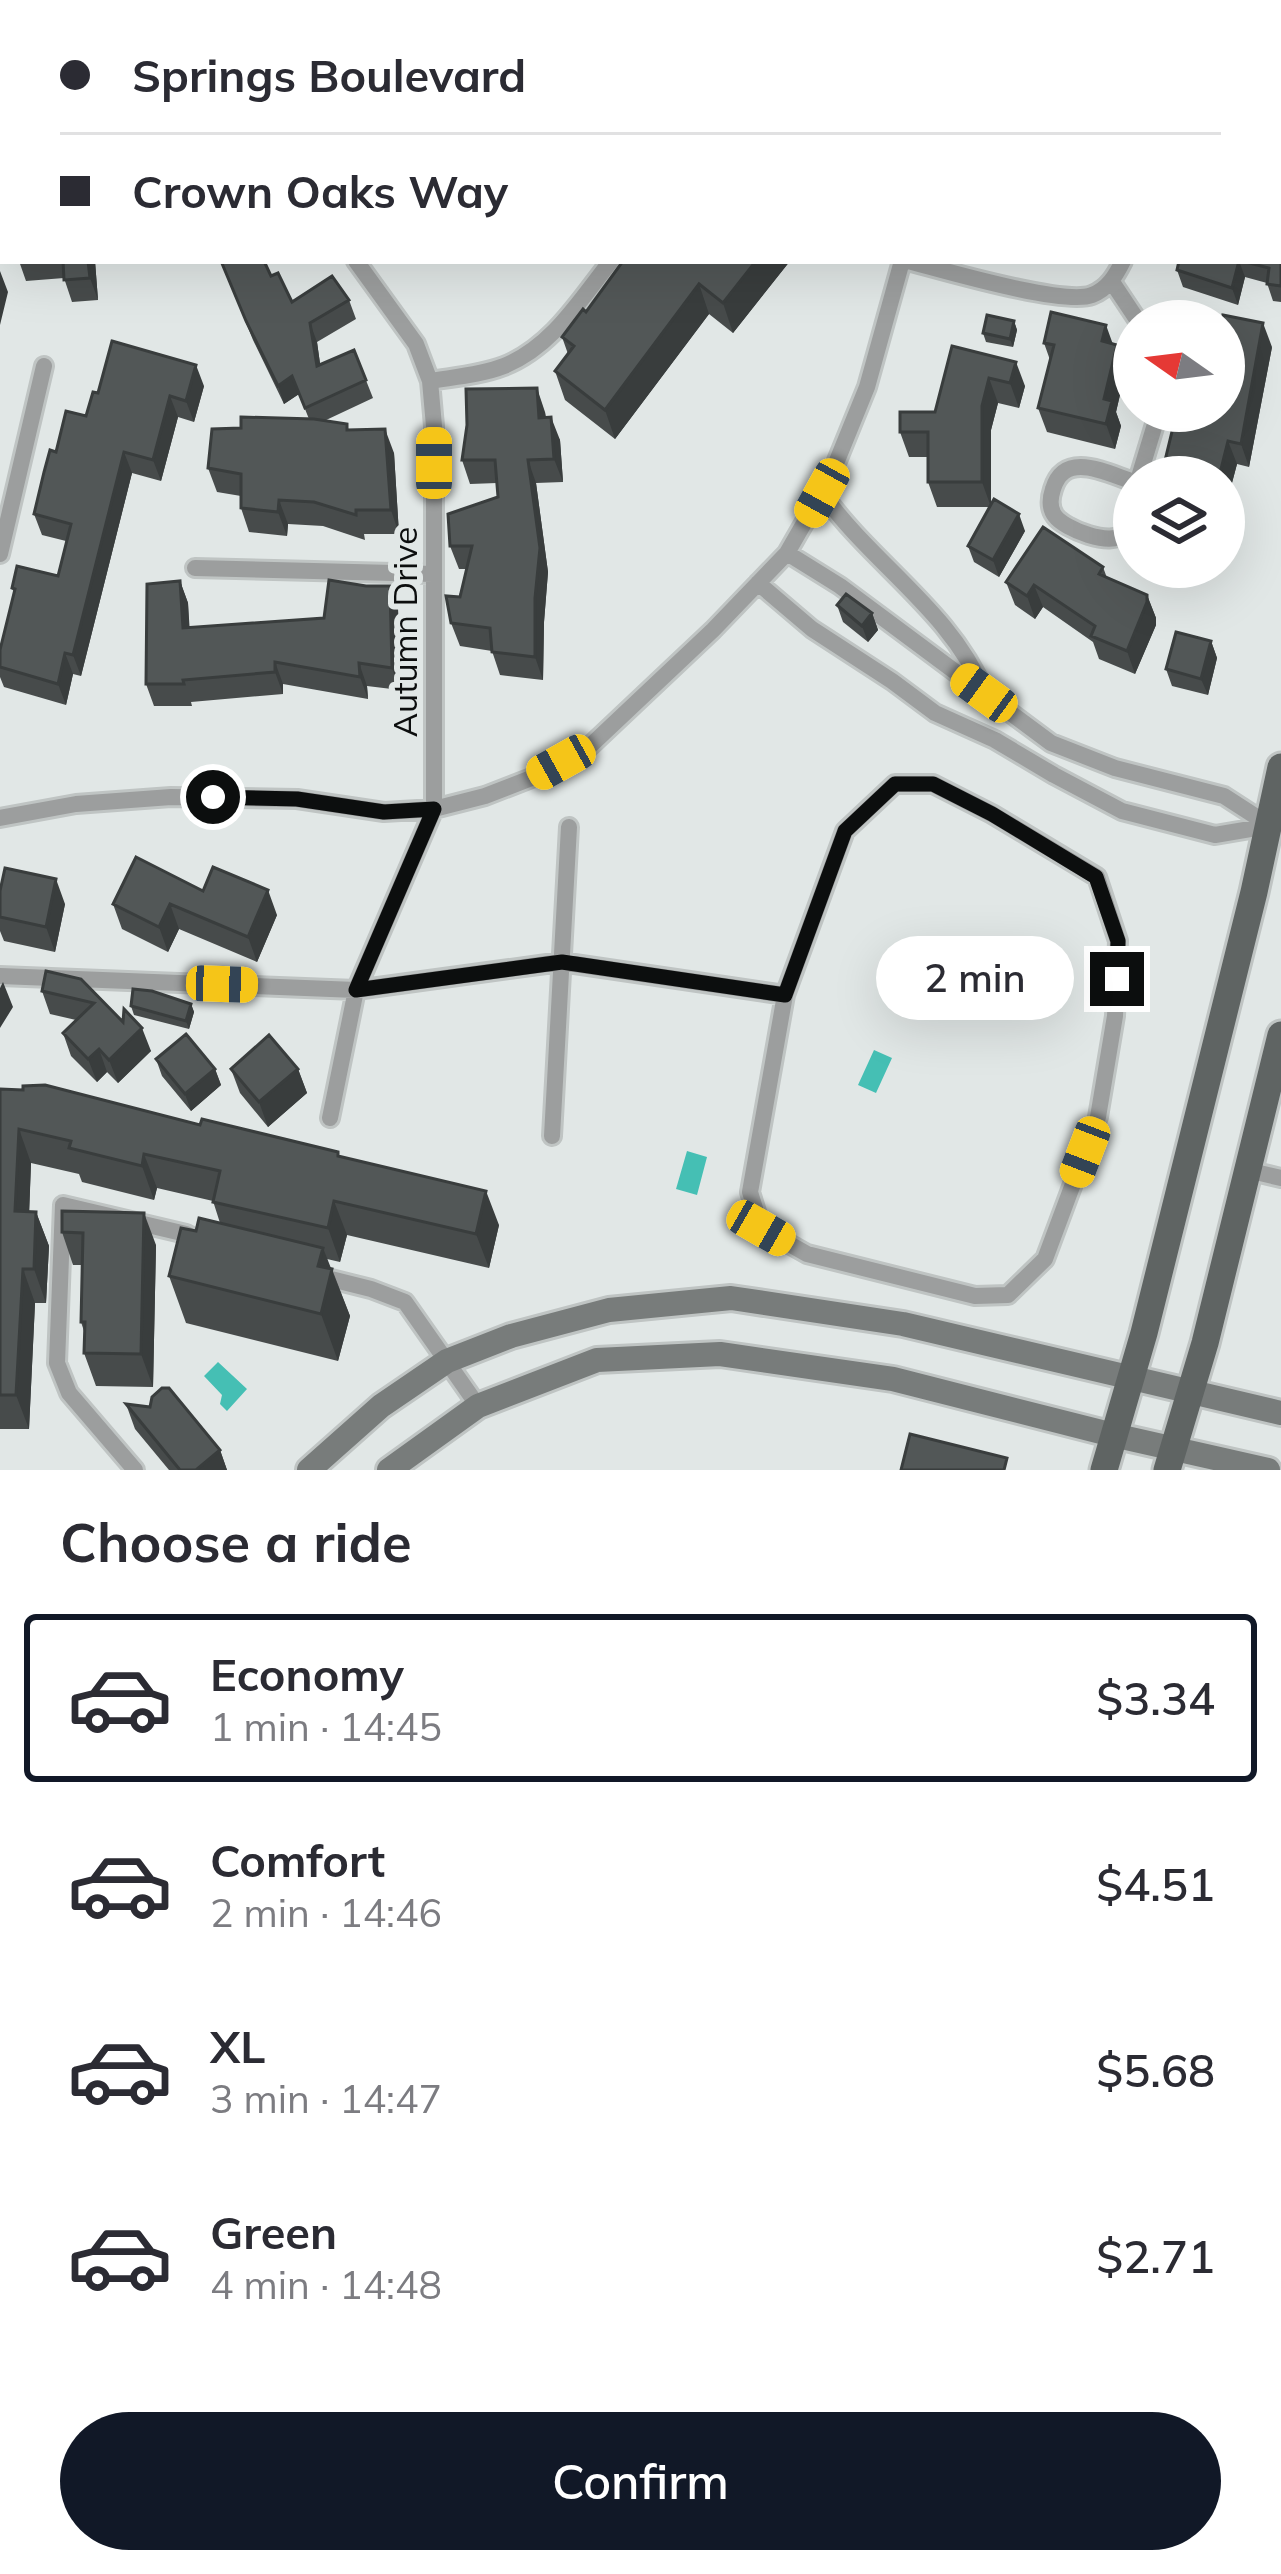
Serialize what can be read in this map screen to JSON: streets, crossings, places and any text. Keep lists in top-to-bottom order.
{
  "streets": {
    "street": ["Autumn Drive"]
  },
  "north": "left",
  "page": {
    "banner": ["Springs Boulevard", "Crown Oaks Way"],
    "bubble": "2 min",
    "heading": "Choose a ride",
    "list": [
      {
        "name": "Economy",
        "note": "1 min · 14:45",
        "value": "$3.34"
      },
      {
        "name": "Comfort",
        "note": "2 min · 14:46",
        "value": "$4.51"
      },
      {
        "name": "XL",
        "note": "3 min · 14:47",
        "value": "$5.68"
      },
      {
        "name": "Green",
        "note": "4 min · 14:48",
        "value": "$2.71"
      }
    ],
    "buttons": "Confirm"
  }
}
